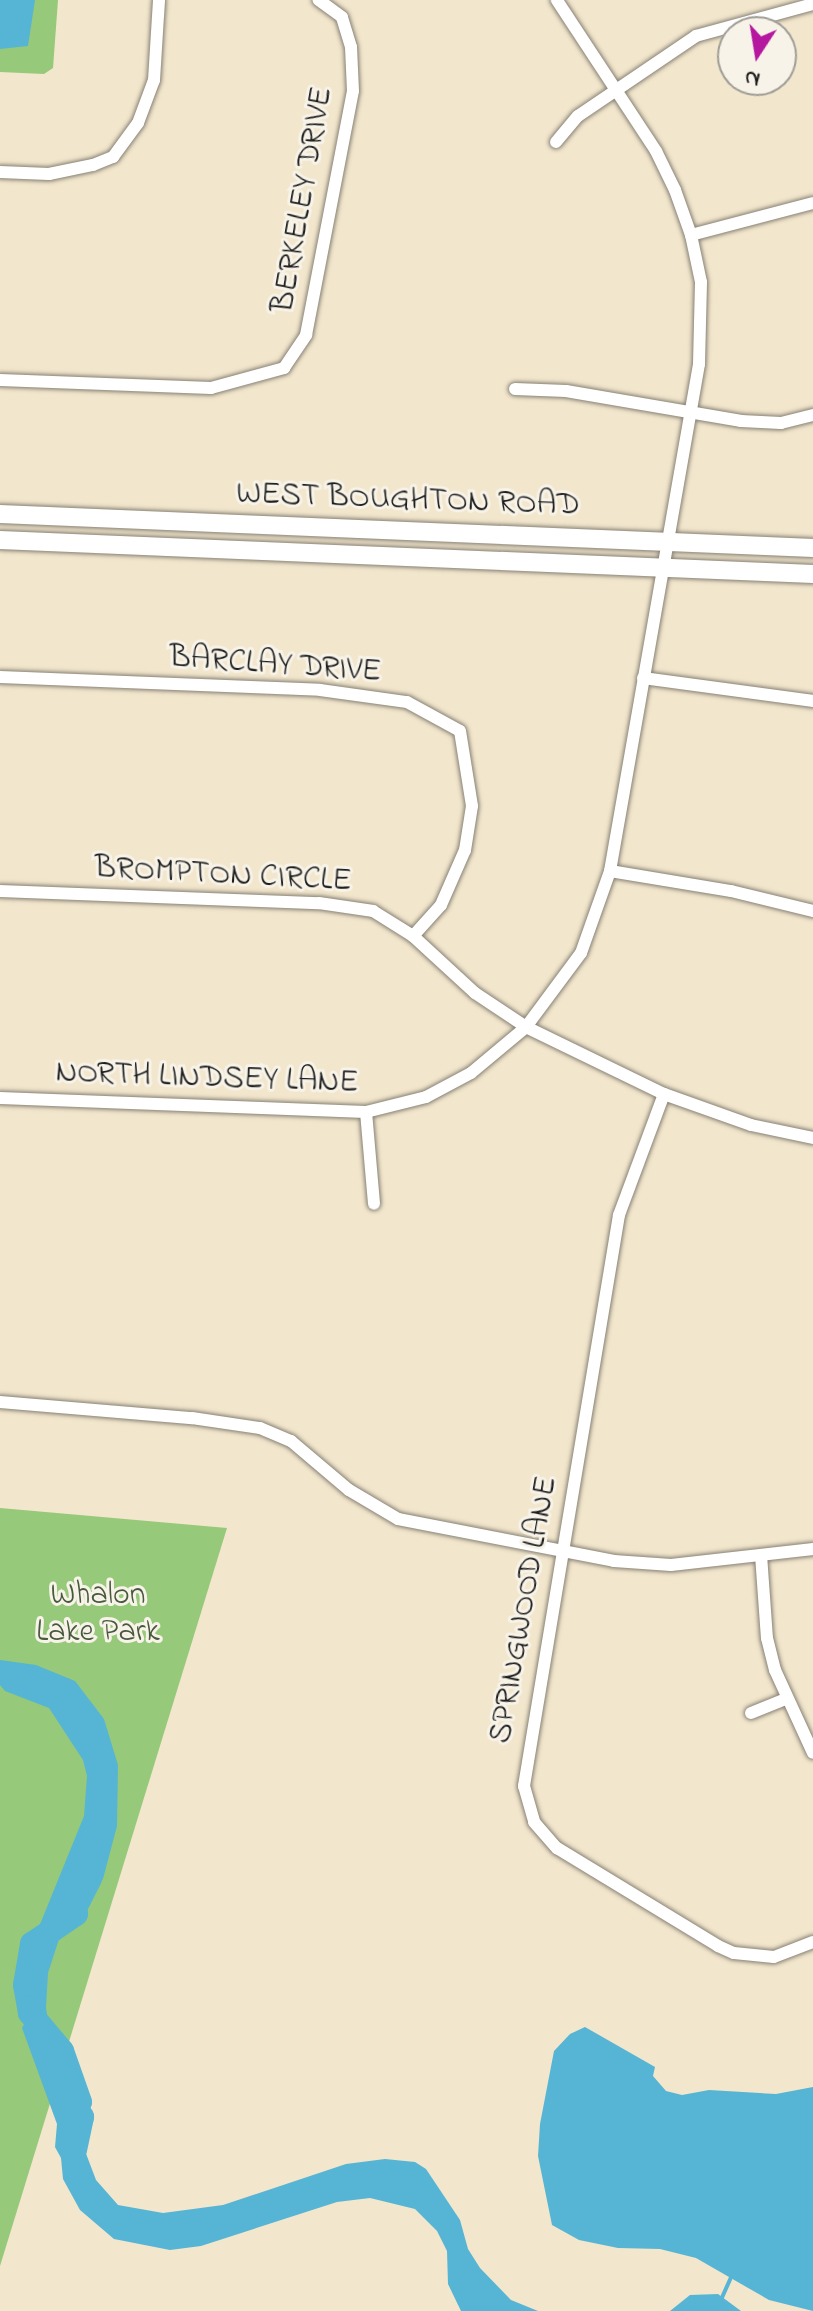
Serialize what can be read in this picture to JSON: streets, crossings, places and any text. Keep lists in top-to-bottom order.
{
  "streets": {
    "main road": ["WEST BOUGHTON ROAD"],
    "street": [
      "BERKELEY DRIVE",
      "BARCLAY DRIVE",
      "BROMPTON CIRCLE",
      "NORTH LINDSEY LANE",
      "SPRINGWOOD LANE"
    ]
  },
  "crossings": [
    ["WEST BOUGHTON ROAD", "NORTH LINDSEY LANE"],
    ["BARCLAY DRIVE", "BROMPTON CIRCLE"],
    ["BROMPTON CIRCLE", "NORTH LINDSEY LANE"],
    ["BROMPTON CIRCLE", "SPRINGWOOD LANE"]
  ],
  "parks": ["Whalon Lake Park"],
  "north": "bottom"
}
